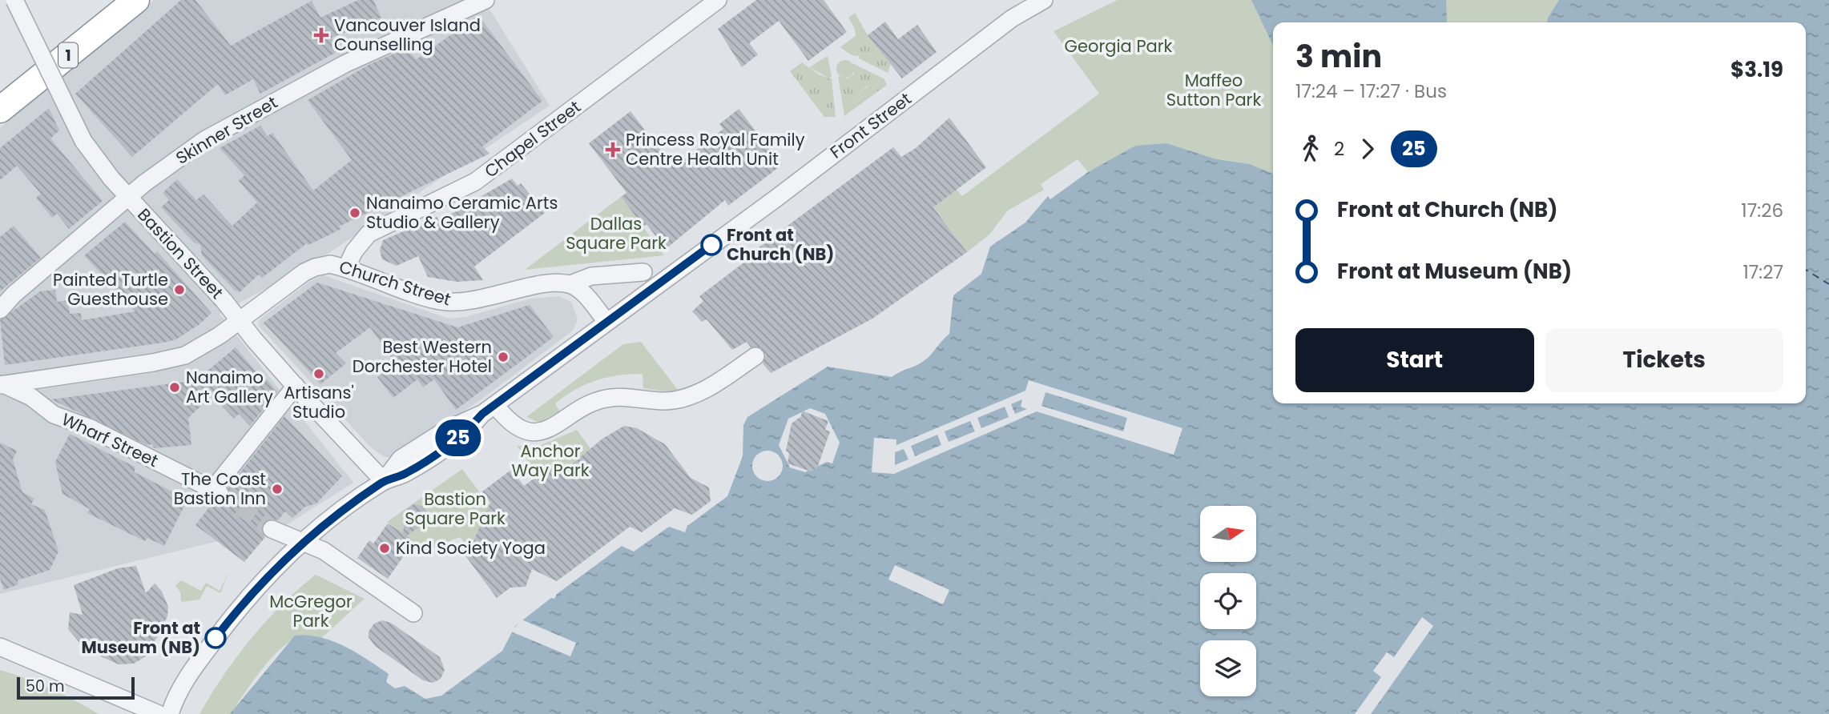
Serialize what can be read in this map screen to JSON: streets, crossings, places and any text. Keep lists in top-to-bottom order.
{
  "streets": {
    "highway": ["1"],
    "street": [
      "Front Street",
      "Skinner Street",
      "Chapel Street",
      "Bastion Street",
      "Church Street",
      "Wharf Street"
    ]
  },
  "crossings": [
    ["Front Street", "Bastion Street"],
    ["Skinner Street", "Bastion Street"],
    ["Chapel Street", "Church Street"],
    ["Bastion Street", "Church Street"],
    ["Bastion Street", "Wharf Street"]
  ],
  "parks": [
    "Georgia Park",
    "Maffeo Sutton Park",
    "Dallas Square Park",
    "Anchor Way Park",
    "Bastion Square Park",
    "McGregor Park"
  ],
  "places": {
    "health": ["Vancouver Island Counselling", "Princess Royal Family Centre Health Unit"],
    "other": [
      "Nanaimo Ceramic Arts Studio & Gallery",
      "Front at Church (NB)",
      "Painted Turtle Guesthouse",
      "Best Western Dorchester Hotel",
      "Artisans' Studio",
      "Nanaimo Art Gallery",
      "The Coast Bastion Inn",
      "Kind Society Yoga",
      "Front at Museum (NB)"
    ]
  },
  "lines": ["bus line 25"],
  "scale_bar": "50 m",
  "north": "right",
  "page": {
    "on_map": "25",
    "heading": ["3 min", "17:24 – 17:27 · Bus", "$3.19"],
    "legs": ["2", "25"],
    "list": [
      {
        "name": "Front at Church (NB)",
        "value": "17:26"
      },
      {
        "name": "Front at Museum (NB)",
        "value": "17:27"
      }
    ],
    "buttons": ["Start", "Tickets"],
    "scale": "50 m"
  }
}
